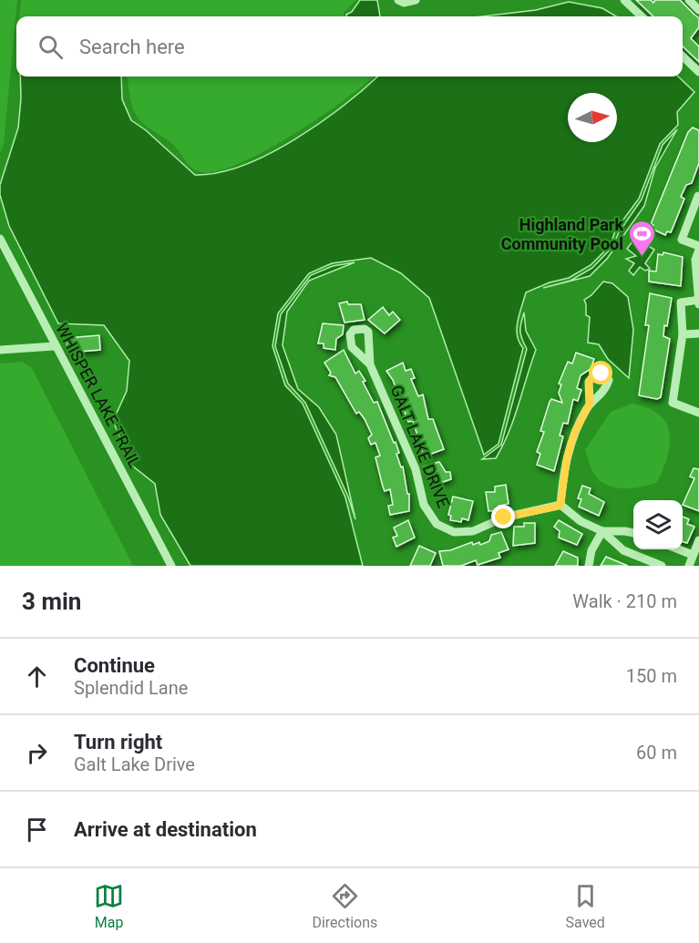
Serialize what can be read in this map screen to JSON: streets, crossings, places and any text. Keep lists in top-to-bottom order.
{
  "streets": {
    "street": ["WHISPER LAKE TRAIL", "GALT LAKE DRIVE"]
  },
  "places": {
    "sports": ["Highland Park Community Pool"]
  },
  "north": "right",
  "page": {
    "search": "Search here",
    "heading": ["3 min", "Walk · 210 m"],
    "list": [
      ["Continue", "Splendid Lane", "150 m"],
      ["Turn right", "Galt Lake Drive", "60 m"],
      "Arrive at destination"
    ],
    "nav": ["Map", "Directions", "Saved"]
  }
}
